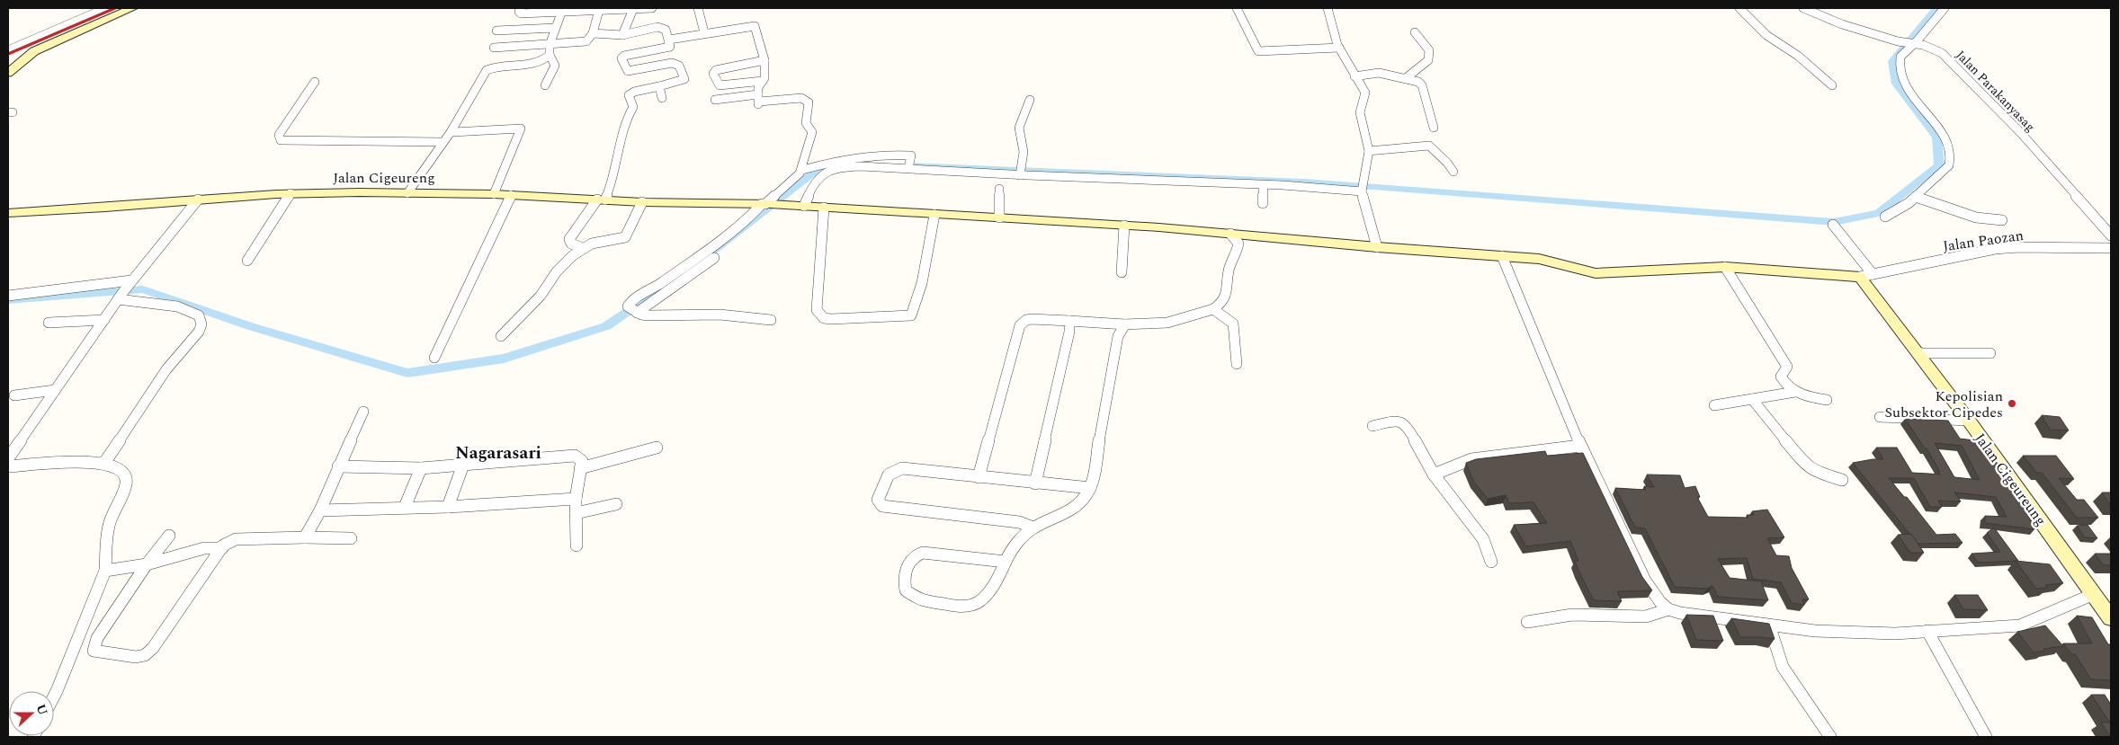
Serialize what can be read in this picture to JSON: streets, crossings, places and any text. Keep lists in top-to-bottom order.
{
  "streets": {
    "street": [
      "Jalan Parakanyasag",
      "Jalan Cigeureng",
      "Jalan Paozan",
      "Jalan Cigeureung"
    ]
  },
  "crossings": [
    ["Jalan Cigeureng", "Jalan Paozan"],
    ["Jalan Cigeureng", "Jalan Cigeureung"],
    ["Jalan Paozan", "Jalan Cigeureung"]
  ],
  "districts": ["Nagarasari"],
  "places": ["Kepolisian Subsektor Cipedes"],
  "north": "right"
}
